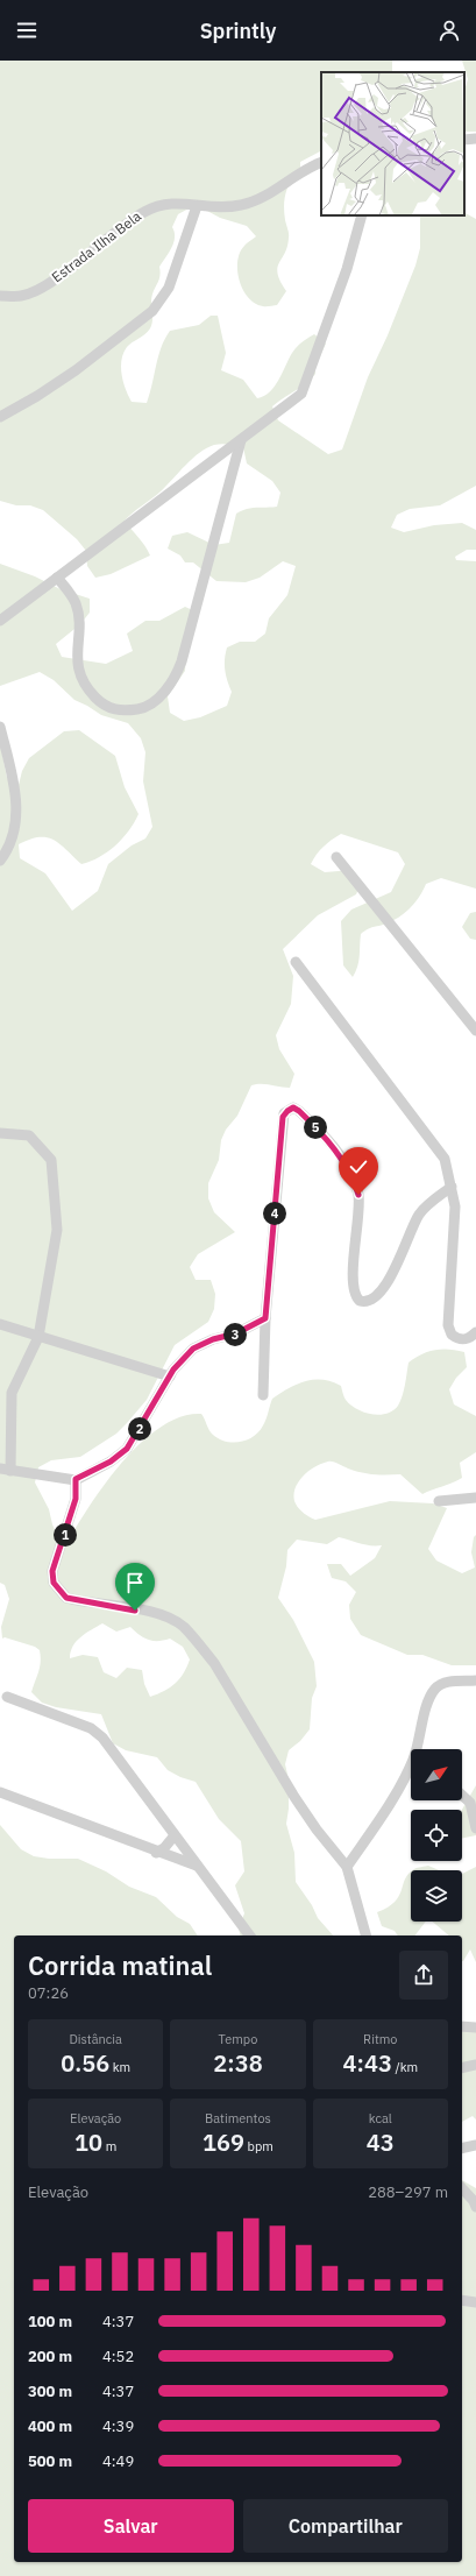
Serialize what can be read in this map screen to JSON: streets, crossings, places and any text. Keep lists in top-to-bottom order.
{
  "streets": {
    "street": ["Estrada Ilha Bela"]
  },
  "north": "top right",
  "page": {
    "header": "Sprintly",
    "pins": [
      "5",
      "4",
      "3",
      "2",
      "1"
    ],
    "heading": ["Corrida matinal", "07:26"],
    "stats": [
      ["Distância", "0.56 km"],
      ["Tempo", "2:38"],
      ["Ritmo", "4:43 /km"],
      ["Elevação", "10 m"],
      ["Batimentos", "169 bpm"],
      ["kcal", "43"]
    ],
    "chart": ["Elevação", "288–297 m"],
    "list": [
      {
        "name": "100 m",
        "note": "4:37"
      },
      {
        "name": "200 m",
        "note": "4:52"
      },
      {
        "name": "300 m",
        "note": "4:37"
      },
      {
        "name": "400 m",
        "note": "4:39"
      },
      {
        "name": "500 m",
        "note": "4:49"
      }
    ],
    "buttons": ["Salvar", "Compartilhar"]
  }
}
